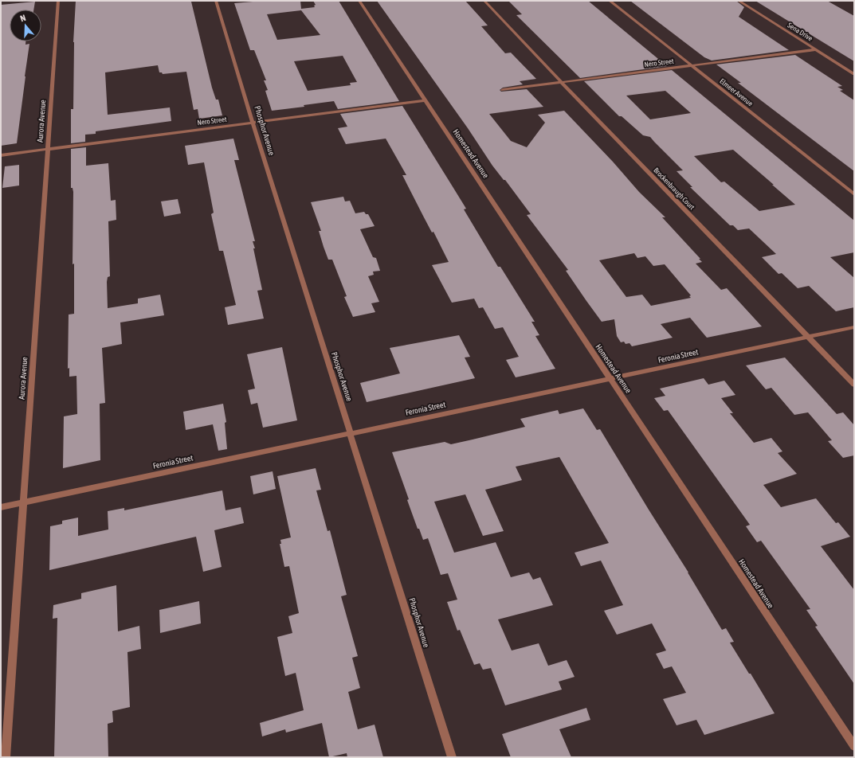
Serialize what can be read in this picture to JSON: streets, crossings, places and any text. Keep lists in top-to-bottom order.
{
  "streets": {
    "street": [
      "Sena Drive",
      "Nero Street",
      "Elmeer Avenue",
      "Aurora Avenue",
      "Phosphor Avenue",
      "Homestead Avenue",
      "Brockenbraugh Court",
      "Feronia Street"
    ]
  },
  "crossings": [
    ["Sena Drive", "Nero Street"],
    ["Nero Street", "Elmeer Avenue"],
    ["Nero Street", "Aurora Avenue"],
    ["Nero Street", "Phosphor Avenue"],
    ["Nero Street", "Homestead Avenue"],
    ["Nero Street", "Brockenbraugh Court"],
    ["Aurora Avenue", "Feronia Street"],
    ["Phosphor Avenue", "Feronia Street"],
    ["Homestead Avenue", "Feronia Street"],
    ["Brockenbraugh Court", "Feronia Street"]
  ],
  "north": "top"
}
